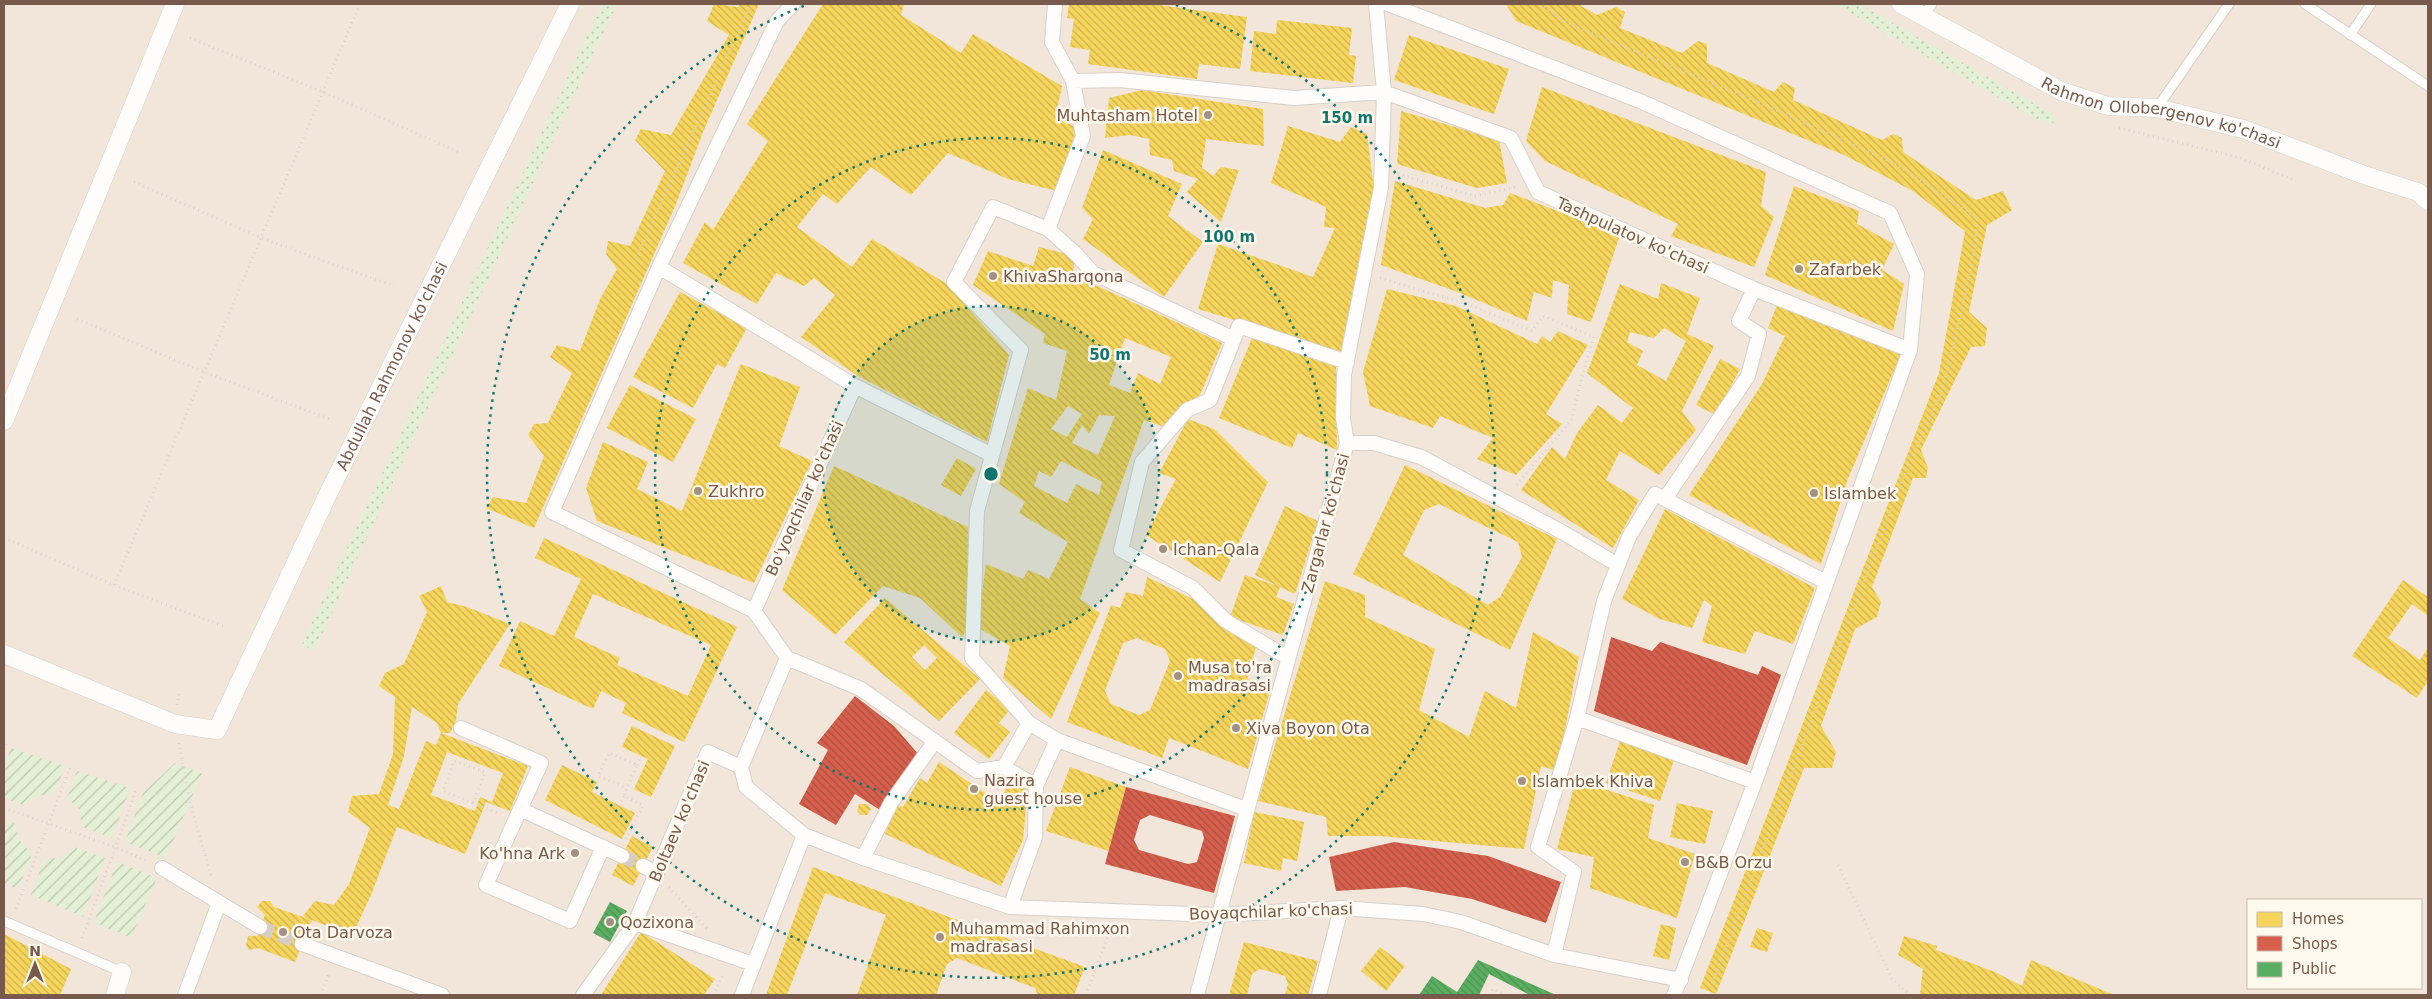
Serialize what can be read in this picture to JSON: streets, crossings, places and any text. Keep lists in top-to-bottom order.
{
  "streets": {
    "street": [
      "Rahmon Ollobergenov ko'chasi",
      "Tashpulatov ko'chasi",
      "Abdullah Rahmonov ko'chasi",
      "Bo'yoqchilar ko'chasi",
      "Zargarlar ko'chasi",
      "Boltaev ko'chasi",
      "Boyaqchilar ko'chasi"
    ]
  },
  "crossings": [
    ["Tashpulatov ko'chasi", "Zargarlar ko'chasi"],
    ["Zargarlar ko'chasi", "Boyaqchilar ko'chasi"],
    ["Boltaev ko'chasi", "Boyaqchilar ko'chasi"]
  ],
  "places": [
    "Muhtasham Hotel",
    "Zafarbek",
    "KhivaSharqona",
    "Zukhro",
    "Islambek",
    "Ichan-Qala",
    "Musa to'ra madrasasi",
    "Xiva Boyon Ota",
    "Islambek Khiva",
    "Nazira guest house",
    "Ko'hna Ark",
    "B&B Orzu",
    "Qozixona",
    "Ota Darvoza",
    "Muhammad Rahimxon madrasasi"
  ],
  "legend": ["Homes", "Shops", "Public"],
  "north": "top",
  "rings": ["150 m", "100 m", "50 m"]
}
